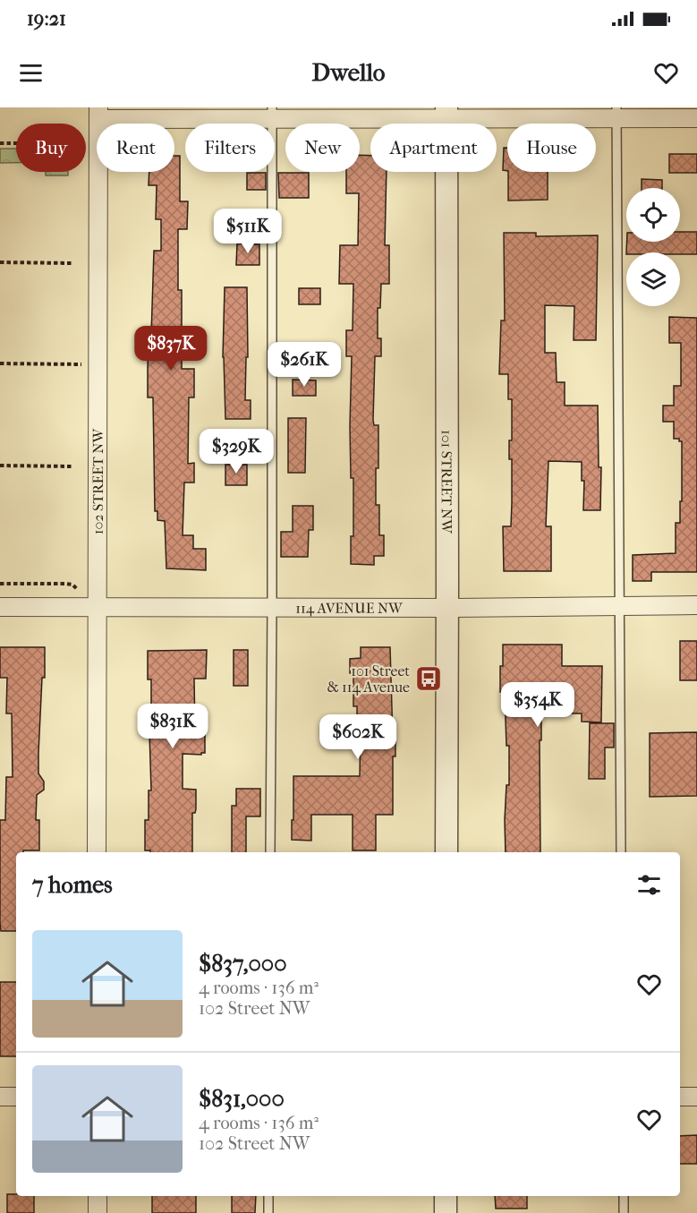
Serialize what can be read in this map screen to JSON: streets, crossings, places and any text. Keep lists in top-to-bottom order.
{
  "streets": {
    "street": ["102 STREET NW", "101 STREET NW", "114 AVENUE NW"]
  },
  "crossings": [
    ["102 STREET NW", "114 AVENUE NW"],
    ["101 STREET NW", "114 AVENUE NW"]
  ],
  "places": {
    "bus stop": ["101 Street & 114 Avenue"]
  },
  "page": {
    "status": "19:21",
    "header": "Dwello",
    "chip": [
      "Buy",
      "Rent",
      "Filters",
      "New",
      "Apartment",
      "House"
    ],
    "price": [
      "$511K",
      "$837K",
      "$261K",
      "$329K",
      "$354K",
      "$831K",
      "$602K"
    ],
    "heading": "7 homes",
    "list": [
      {
        "name": "$837,000",
        "note": "4 rooms · 136 m² · 102 Street NW"
      },
      {
        "name": "$831,000",
        "note": "4 rooms · 136 m² · 102 Street NW"
      }
    ]
  }
}
